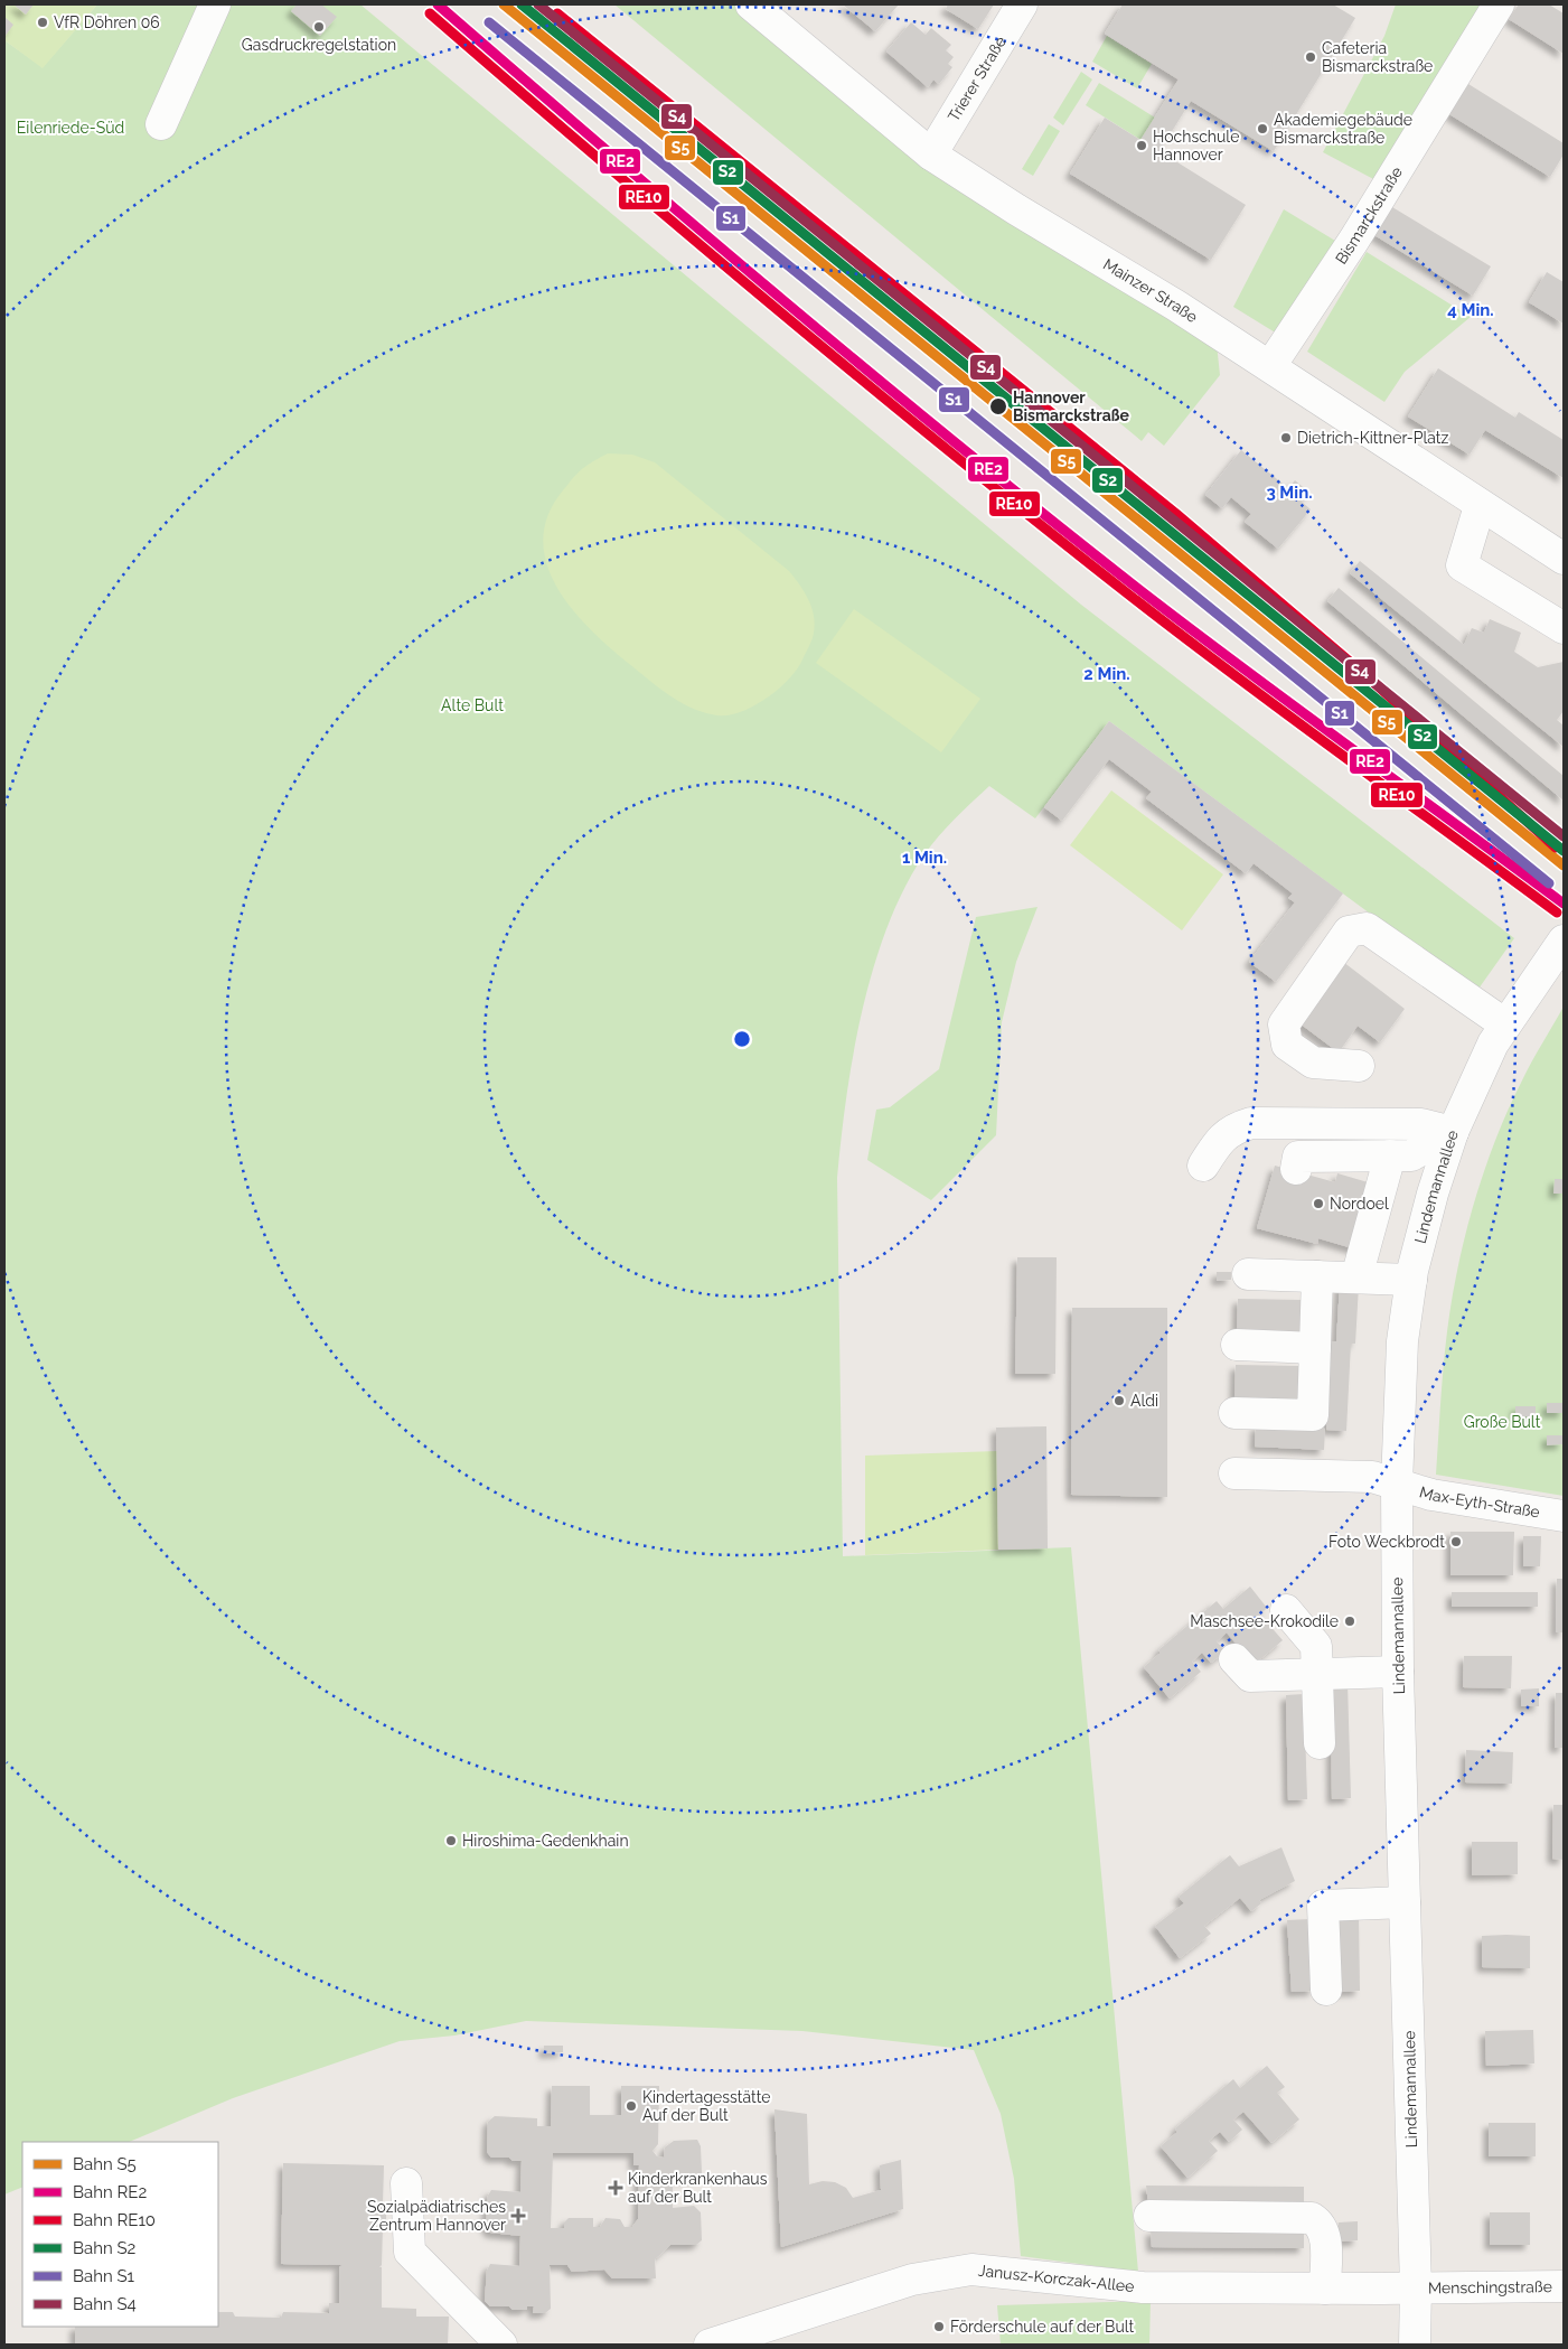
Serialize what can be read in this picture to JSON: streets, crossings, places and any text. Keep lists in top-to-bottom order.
{
  "streets": {
    "street": [
      "Trierer Straße",
      "Bismarckstraße",
      "Mainzer Straße",
      "Lindemannallee",
      "Max-Eyth-Straße",
      "Janusz-Korczak-Allee",
      "Menschingstraße"
    ]
  },
  "crossings": [
    ["Trierer Straße", "Mainzer Straße"],
    ["Bismarckstraße", "Mainzer Straße"],
    ["Lindemannallee", "Max-Eyth-Straße"],
    ["Lindemannallee", "Janusz-Korczak-Allee"],
    ["Lindemannallee", "Menschingstraße"],
    ["Janusz-Korczak-Allee", "Menschingstraße"]
  ],
  "parks": ["Eilenriede-Süd", "Alte Bult", "Große Bult"],
  "places": {
    "other": [
      "VfR Döhren 06",
      "Gasdruckregelstation",
      "Cafeteria Bismarckstraße",
      "Akademiegebäude Bismarckstraße",
      "Hochschule Hannover",
      "Hannover Bismarckstraße",
      "Dietrich-Kittner-Platz",
      "Nordoel",
      "Aldi",
      "Foto Weckbrodt",
      "Maschsee-Krokodile",
      "Hiroshima-Gedenkhain",
      "Kindertagesstätte Auf der Bult",
      "Förderschule auf der Bult"
    ],
    "health": ["Kinderkrankenhaus auf der Bult", "Sozialpädiatrisches Zentrum Hannover"]
  },
  "lines": [
    "rail line S5",
    "rail line RE2",
    "rail line S2",
    "rail line S4",
    "rail line RE10",
    "rail line S1"
  ],
  "legend": [
    "Bahn S5",
    "Bahn RE2",
    "Bahn RE10",
    "Bahn S2",
    "Bahn S1",
    "Bahn S4"
  ],
  "rings": [
    "4 Min.",
    "3 Min.",
    "2 Min.",
    "1 Min."
  ]
}
